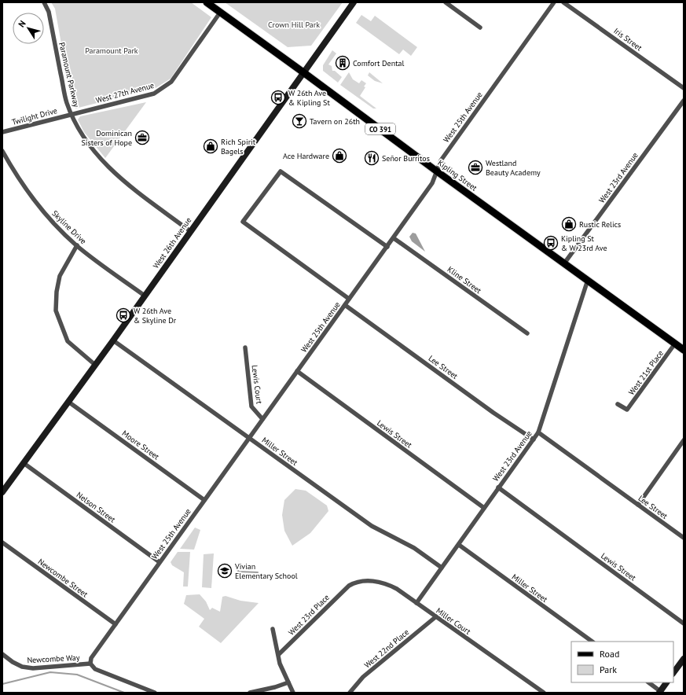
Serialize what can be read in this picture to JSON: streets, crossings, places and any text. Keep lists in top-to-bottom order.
{
  "streets": {
    "main road": ["CO 391", "Kipling Street"],
    "street": [
      "Iris Street",
      "Paramount Parkway",
      "West 27th Avenue",
      "Twilight Drive",
      "West 25th Avenue",
      "West 23rd Avenue",
      "Skyline Drive",
      "West 26th Avenue",
      "Kline Street",
      "Lee Street",
      "West 21st Place",
      "Lewis Court",
      "Lewis Street",
      "Moore Street",
      "Miller Street",
      "Nelson Street",
      "Newcombe Street",
      "West 23rd Place",
      "Miller Court",
      "West 22nd Place",
      "Newcombe Way"
    ]
  },
  "crossings": [
    ["Paramount Parkway", "West 27th Avenue"],
    ["Paramount Parkway", "Twilight Drive"],
    ["Paramount Parkway", "West 26th Avenue"],
    ["West 27th Avenue", "Twilight Drive"],
    ["West 27th Avenue", "Kipling Street"],
    ["West 25th Avenue", "Kipling Street"],
    ["West 25th Avenue", "Kline Street"],
    ["West 25th Avenue", "Lee Street"],
    ["West 25th Avenue", "Lewis Court"],
    ["West 25th Avenue", "Lewis Street"],
    ["West 25th Avenue", "Moore Street"],
    ["West 25th Avenue", "Miller Street"],
    ["West 25th Avenue", "Nelson Street"],
    ["West 25th Avenue", "Newcombe Street"],
    ["West 25th Avenue", "Newcombe Way"],
    ["Kipling Street", "West 23rd Avenue"],
    ["Kipling Street", "West 26th Avenue"],
    ["Kipling Street", "West 21st Place"],
    ["West 23rd Avenue", "Lee Street"],
    ["West 23rd Avenue", "Lewis Street"],
    ["West 23rd Avenue", "Miller Street"],
    ["West 23rd Avenue", "Miller Court"],
    ["Skyline Drive", "West 26th Avenue"],
    ["West 26th Avenue", "Moore Street"],
    ["West 26th Avenue", "Miller Street"],
    ["West 26th Avenue", "Nelson Street"],
    ["West 23rd Place", "Miller Court"],
    ["Miller Court", "West 22nd Place"]
  ],
  "parks": ["Crown Hill Park", "Paramount Park"],
  "places": {
    "building": ["Comfort Dental"],
    "bus stop": ["W 26th Ave & Kipling St", "Kipling St & W 23rd Ave", "W 26th Ave & Skyline Dr"],
    "bar": ["Tavern on 26th"],
    "office": ["Dominican Sisters of Hope", "Westland Beauty Academy"],
    "shop": ["Rich Spirit Bagels", "Ace Hardware", "Rustic Relics"],
    "restaurant": ["Señor Burritos"],
    "school or university": ["Vivian Elementary School"]
  },
  "legend": ["Road", "Park"],
  "north": "top left"
}
